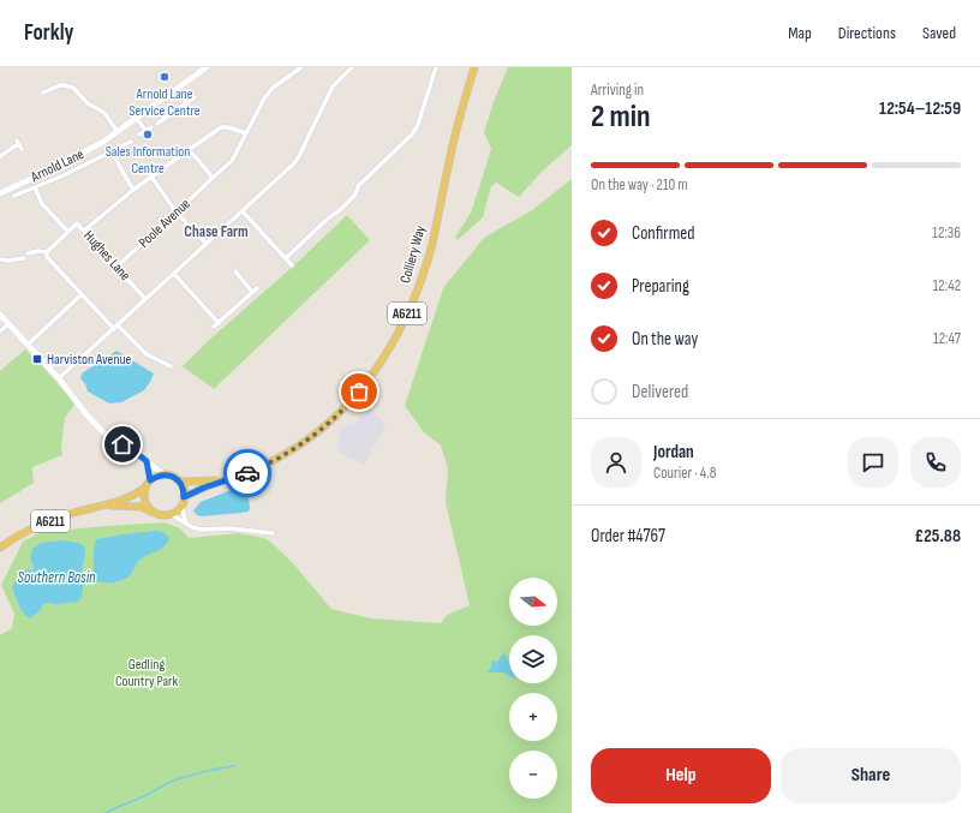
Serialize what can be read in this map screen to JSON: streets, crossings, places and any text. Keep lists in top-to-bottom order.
{
  "streets": {
    "main road": ["Colliery Way", "A6211"],
    "street": ["Arnold Lane", "Poole Avenue", "Hughes Lane"]
  },
  "crossings": [
    ["Poole Avenue", "Hughes Lane"],
    ["Colliery Way", "A6211"]
  ],
  "districts": ["Chase Farm"],
  "water": ["Southern Basin"],
  "parks": ["Gedling Country Park"],
  "places": {
    "other": ["Arnold Lane Service Centre", "Sales Information Centre"],
    "transit": ["Harviston Avenue"]
  },
  "north": "right",
  "page": {
    "header": "Forkly",
    "nav": ["Map", "Directions", "Saved"],
    "heading": ["2 min", "Arriving in", "12:54–12:59"],
    "panel": [
      "Jordan",
      "Courier · 4.8",
      "Order #4767",
      "£25.88"
    ],
    "bar": "On the way · 210 m",
    "list": [
      ["Confirmed", "12:36"],
      ["Preparing", "12:42"],
      ["On the way", "12:47"],
      "Delivered"
    ],
    "map_buttons": ["+", "−"],
    "buttons": ["Help", "Share"]
  }
}
